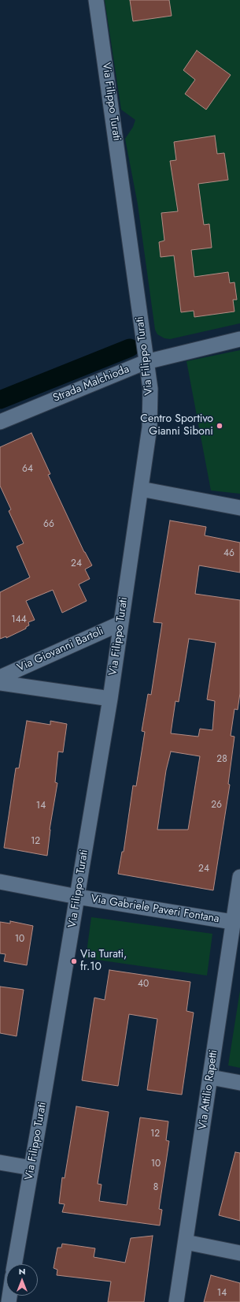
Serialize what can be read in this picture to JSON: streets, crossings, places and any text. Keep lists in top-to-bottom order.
{
  "streets": {
    "street": [
      "Via Filippo Turati",
      "Strada Malchioda",
      "Via Giovanni Bartoli",
      "Via Gabriele Paveri Fontana",
      "Via Attilio Rapetti"
    ]
  },
  "crossings": [
    ["Via Filippo Turati", "Strada Malchioda"],
    ["Via Filippo Turati", "Via Giovanni Bartoli"],
    ["Via Filippo Turati", "Via Gabriele Paveri Fontana"],
    ["Via Gabriele Paveri Fontana", "Via Attilio Rapetti"]
  ],
  "places": ["Centro Sportivo Gianni Siboni", "Via Turati, fr.10"],
  "house_numbers": [
    "64",
    "66",
    "46",
    "24",
    "144",
    "28",
    "26",
    "14",
    "12",
    "24",
    "10",
    "40",
    "12",
    "10",
    "8",
    "14"
  ],
  "north": "top"
}
